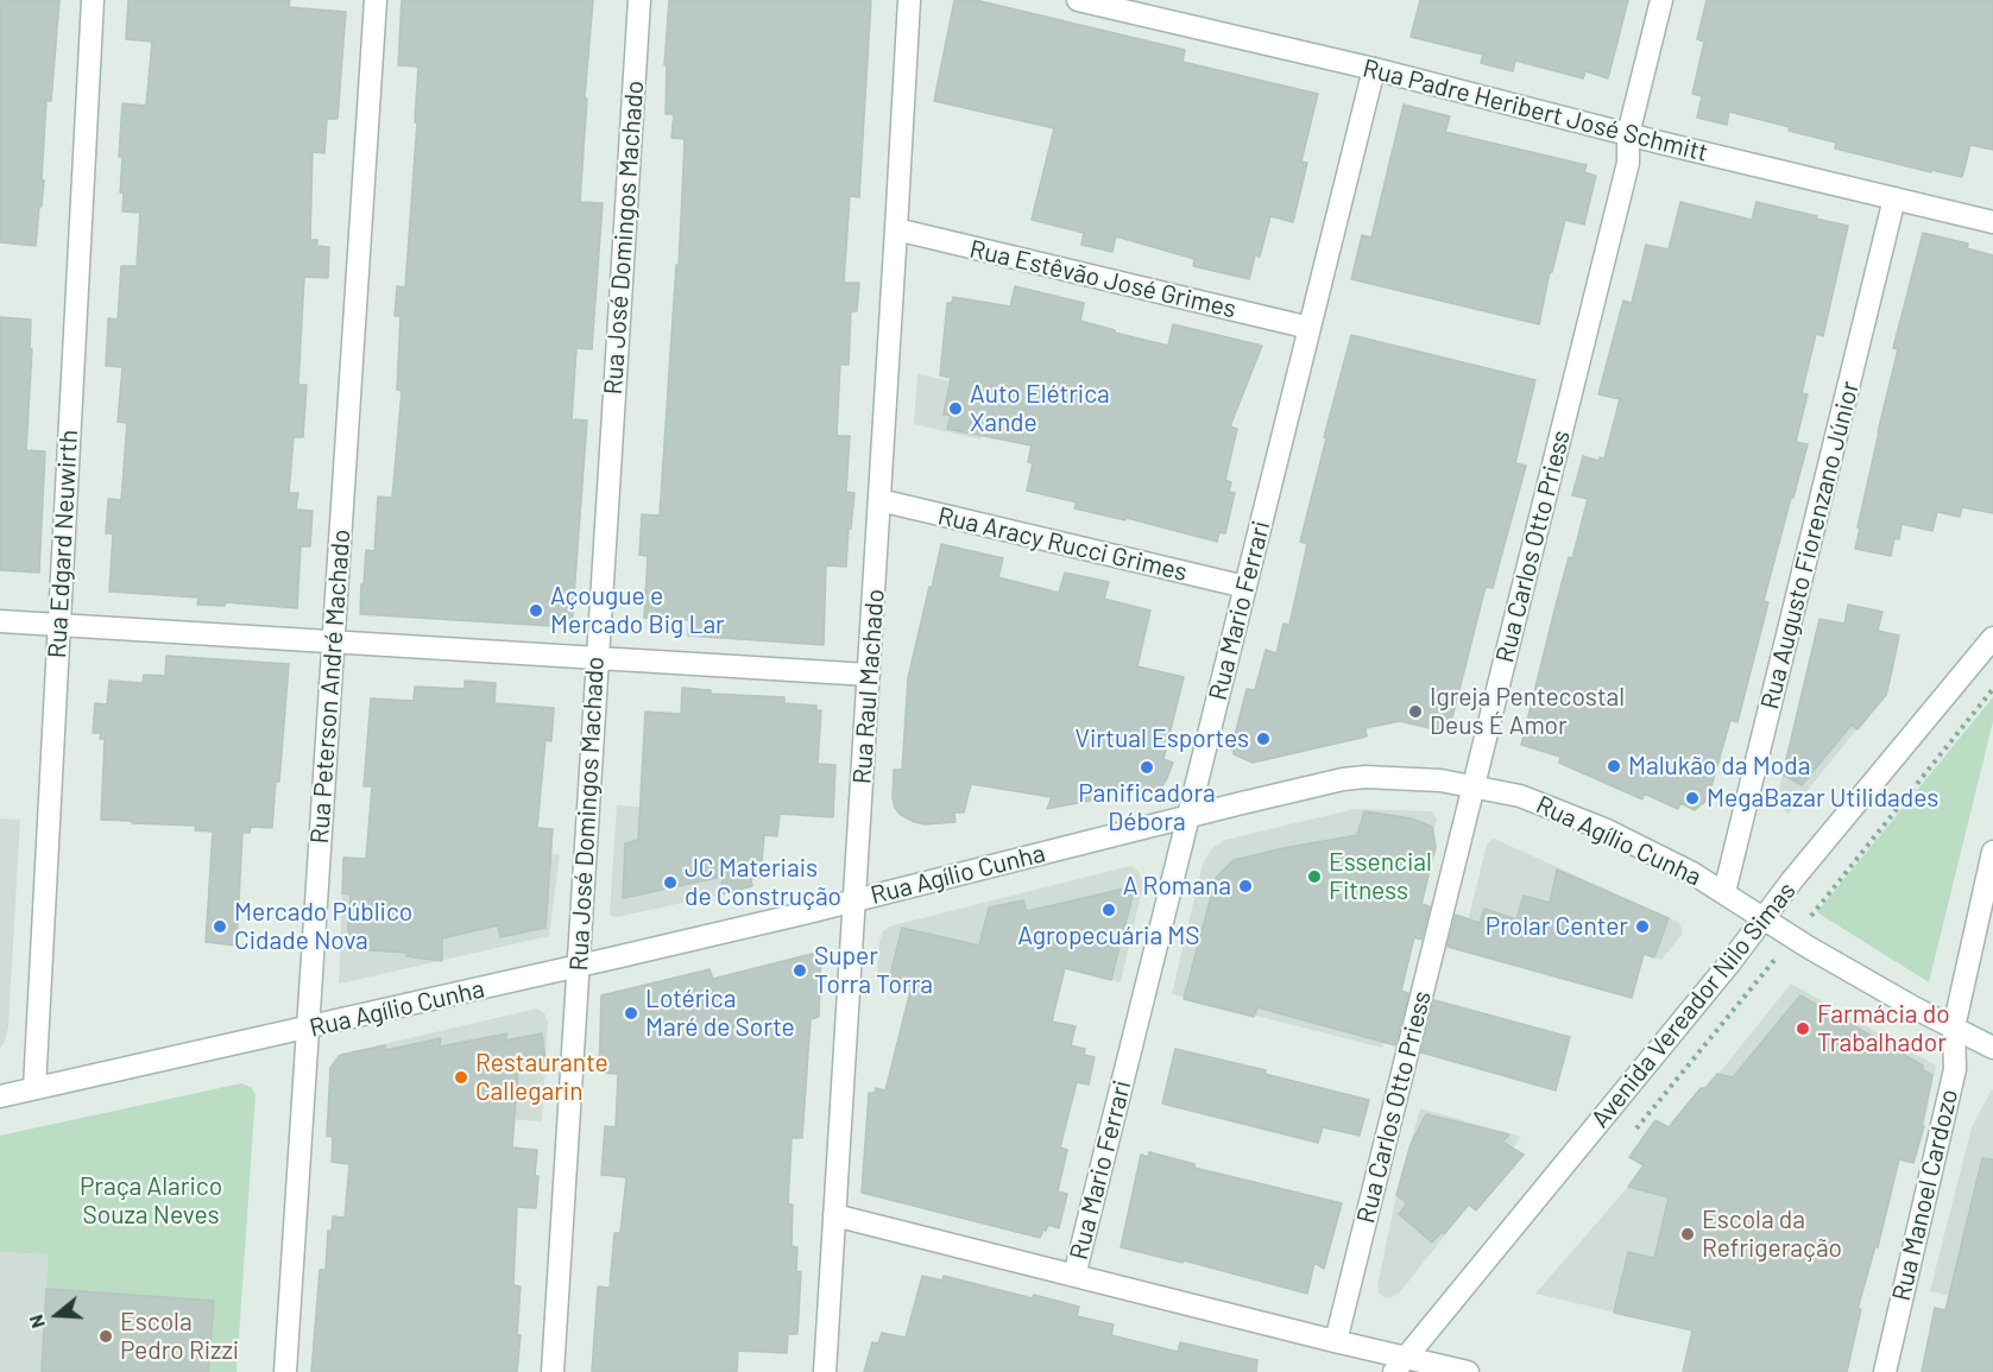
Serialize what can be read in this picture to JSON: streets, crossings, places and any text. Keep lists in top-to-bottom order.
{
  "streets": {
    "street": [
      "Rua Padre Heribert José Schmitt",
      "Rua José Domingos Machado",
      "Rua Estêvão José Grimes",
      "Rua Edgard Neuwirth",
      "Rua Aracy Rucci Grimes",
      "Rua Augusto Fiorenzano Júnior",
      "Rua Carlos Otto Priess",
      "Rua Mario Ferrari",
      "Rua Peterson André Machado",
      "Rua Raul Machado",
      "Rua Agílio Cunha",
      "Avenida Vereador Nilo Simas",
      "Rua Manoel Cardozo"
    ]
  },
  "crossings": [
    ["Rua Padre Heribert José Schmitt", "Rua Augusto Fiorenzano Júnior"],
    ["Rua Padre Heribert José Schmitt", "Rua Carlos Otto Priess"],
    ["Rua Padre Heribert José Schmitt", "Rua Mario Ferrari"],
    ["Rua José Domingos Machado", "Rua Agílio Cunha"],
    ["Rua Estêvão José Grimes", "Rua Mario Ferrari"],
    ["Rua Estêvão José Grimes", "Rua Raul Machado"],
    ["Rua Edgard Neuwirth", "Rua Agílio Cunha"],
    ["Rua Aracy Rucci Grimes", "Rua Mario Ferrari"],
    ["Rua Aracy Rucci Grimes", "Rua Raul Machado"],
    ["Rua Augusto Fiorenzano Júnior", "Rua Agílio Cunha"],
    ["Rua Carlos Otto Priess", "Rua Agílio Cunha"],
    ["Rua Mario Ferrari", "Rua Agílio Cunha"],
    ["Rua Peterson André Machado", "Rua Agílio Cunha"],
    ["Rua Raul Machado", "Rua Agílio Cunha"],
    ["Rua Agílio Cunha", "Avenida Vereador Nilo Simas"],
    ["Rua Agílio Cunha", "Rua Manoel Cardozo"]
  ],
  "parks": ["Praça Alarico Souza Neves"],
  "places": [
    "Auto Elétrica Xande",
    "Açougue e Mercado Big Lar",
    "Igreja Pentecostal Deus É Amor",
    "Virtual Esportes",
    "Malukão da Moda",
    "Panificadora Débora",
    "MegaBazar Utilidades",
    "Essencial Fitness",
    "JC Materiais de Construção",
    "A Romana",
    "Agropecuária MS",
    "Mercado Público Cidade Nova",
    "Prolar Center",
    "Super Torra Torra",
    "Lotérica Maré de Sorte",
    "Farmácia do Trabalhador",
    "Restaurante Callegarin",
    "Escola da Refrigeração",
    "Escola Pedro Rizzi"
  ],
  "north": "left"
}
